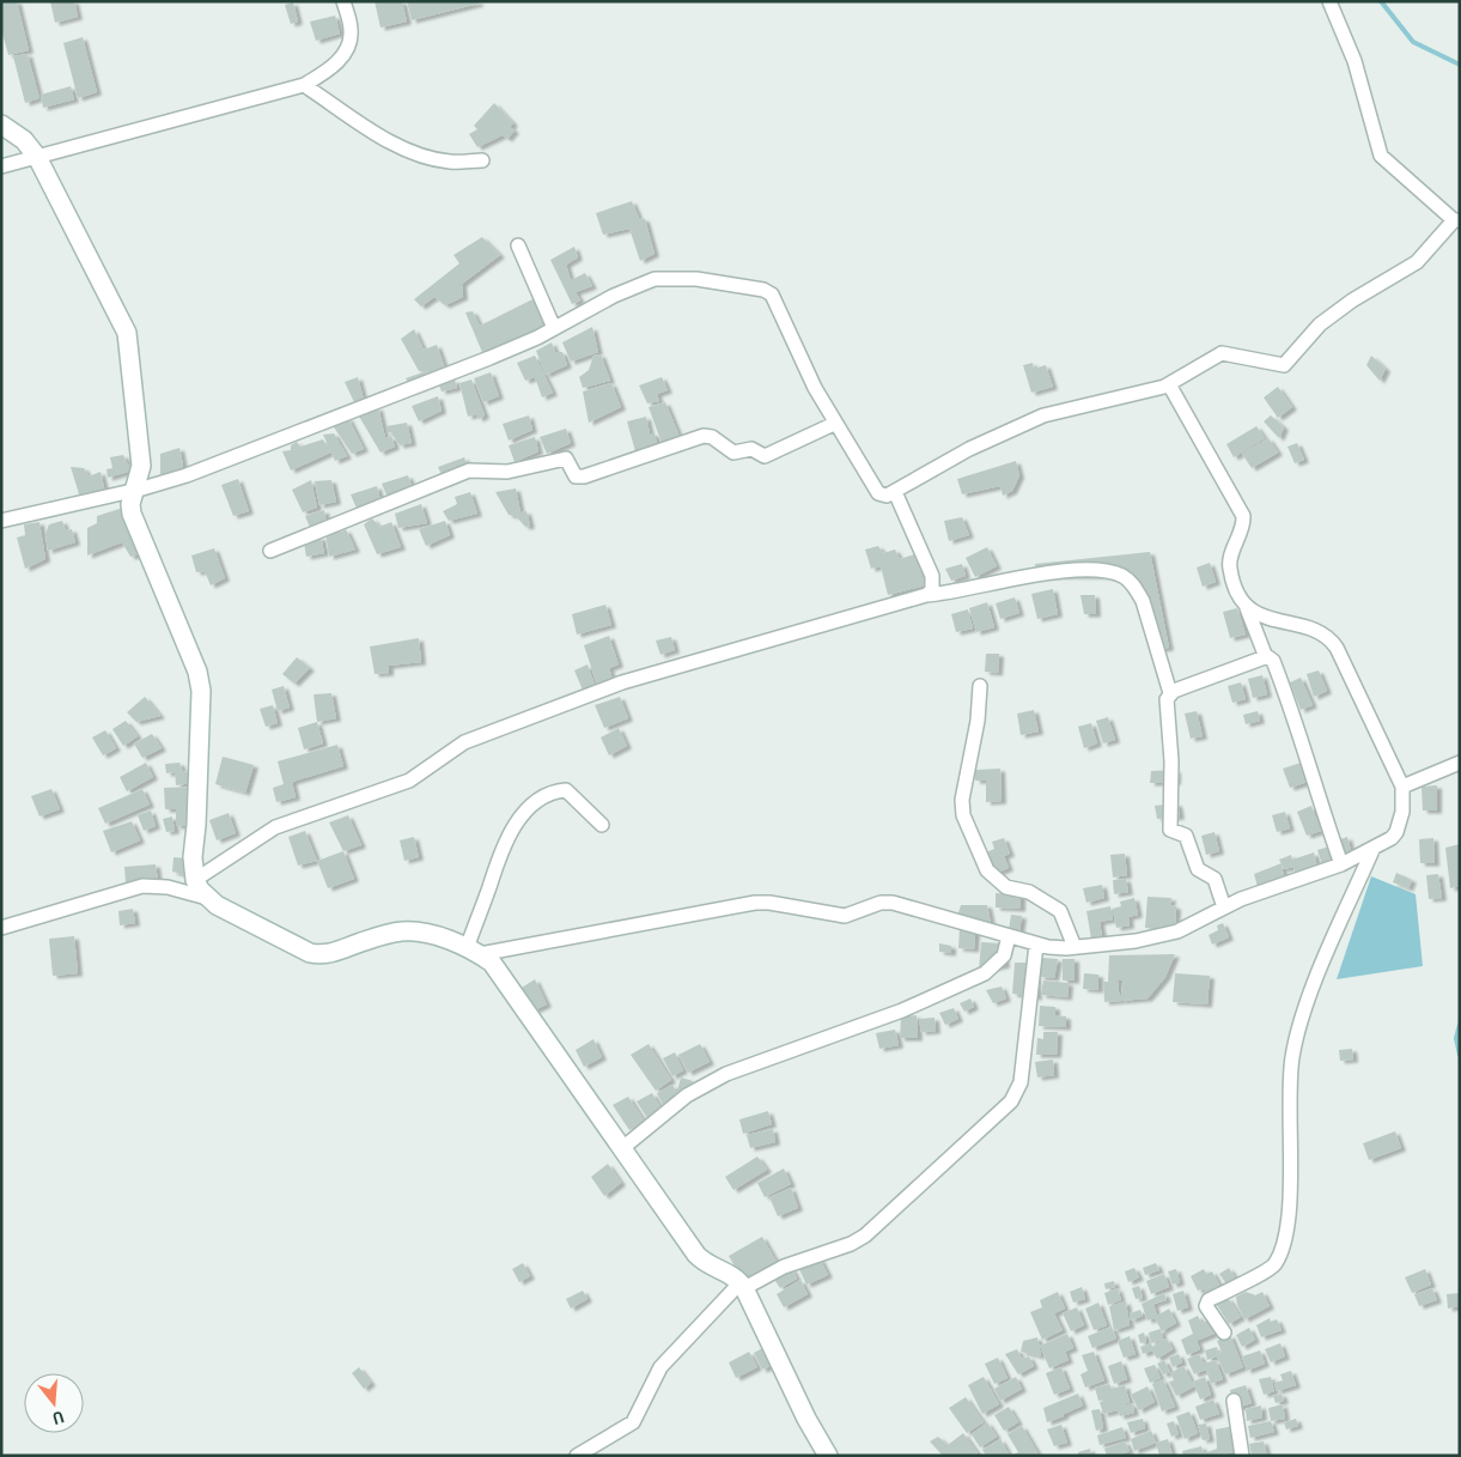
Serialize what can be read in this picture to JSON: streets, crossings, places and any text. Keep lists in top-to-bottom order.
{
  "north": "bottom"
}
